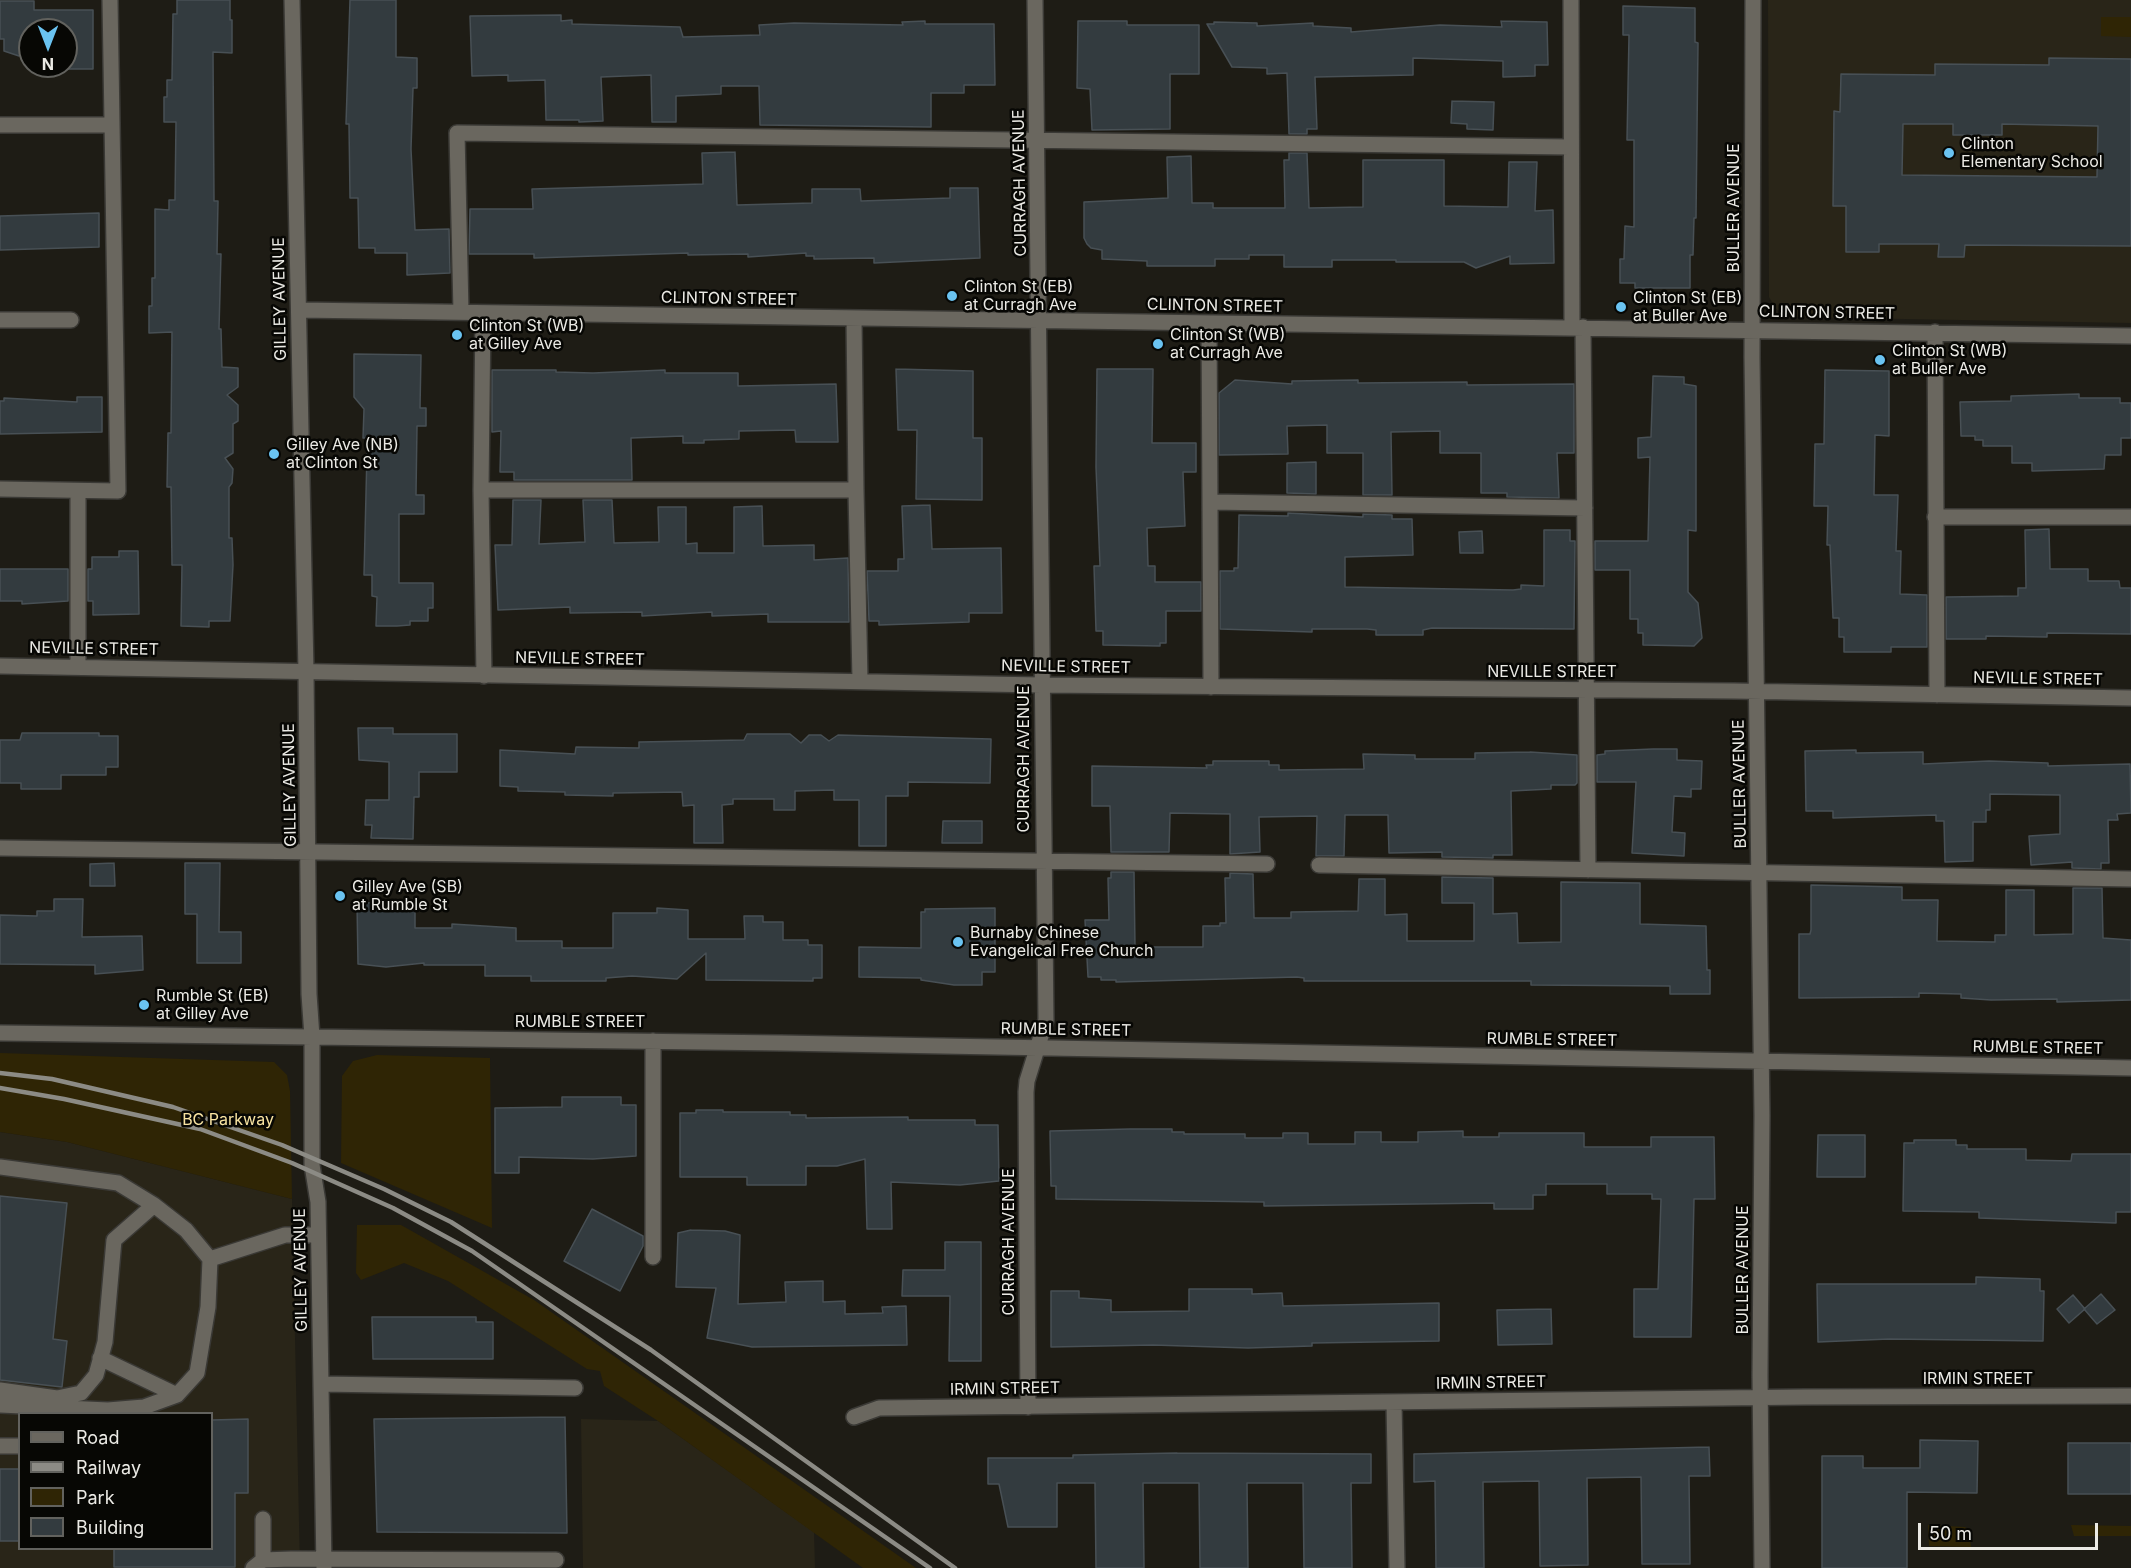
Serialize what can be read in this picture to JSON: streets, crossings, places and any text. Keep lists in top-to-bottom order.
{
  "streets": {
    "street": [
      "CURRAGH AVENUE",
      "BULLER AVENUE",
      "GILLEY AVENUE",
      "CLINTON STREET",
      "NEVILLE STREET",
      "RUMBLE STREET",
      "IRMIN STREET"
    ]
  },
  "crossings": [
    ["CURRAGH AVENUE", "CLINTON STREET"],
    ["CURRAGH AVENUE", "NEVILLE STREET"],
    ["CURRAGH AVENUE", "RUMBLE STREET"],
    ["CURRAGH AVENUE", "IRMIN STREET"],
    ["BULLER AVENUE", "CLINTON STREET"],
    ["BULLER AVENUE", "NEVILLE STREET"],
    ["BULLER AVENUE", "RUMBLE STREET"],
    ["BULLER AVENUE", "IRMIN STREET"],
    ["GILLEY AVENUE", "CLINTON STREET"],
    ["GILLEY AVENUE", "NEVILLE STREET"],
    ["GILLEY AVENUE", "RUMBLE STREET"]
  ],
  "parks": ["BC Parkway"],
  "places": [
    "Clinton Elementary School",
    "Clinton St (EB) at Curragh Ave",
    "Clinton St (EB) at Buller Ave",
    "Clinton St (WB) at Gilley Ave",
    "Clinton St (WB) at Curragh Ave",
    "Clinton St (WB) at Buller Ave",
    "Gilley Ave (NB) at Clinton St",
    "Gilley Ave (SB) at Rumble St",
    "Burnaby Chinese Evangelical Free Church",
    "Rumble St (EB) at Gilley Ave"
  ],
  "legend": [
    "Road",
    "Railway",
    "Park",
    "Building"
  ],
  "scale_bar": "50 m",
  "north": "bottom"
}
